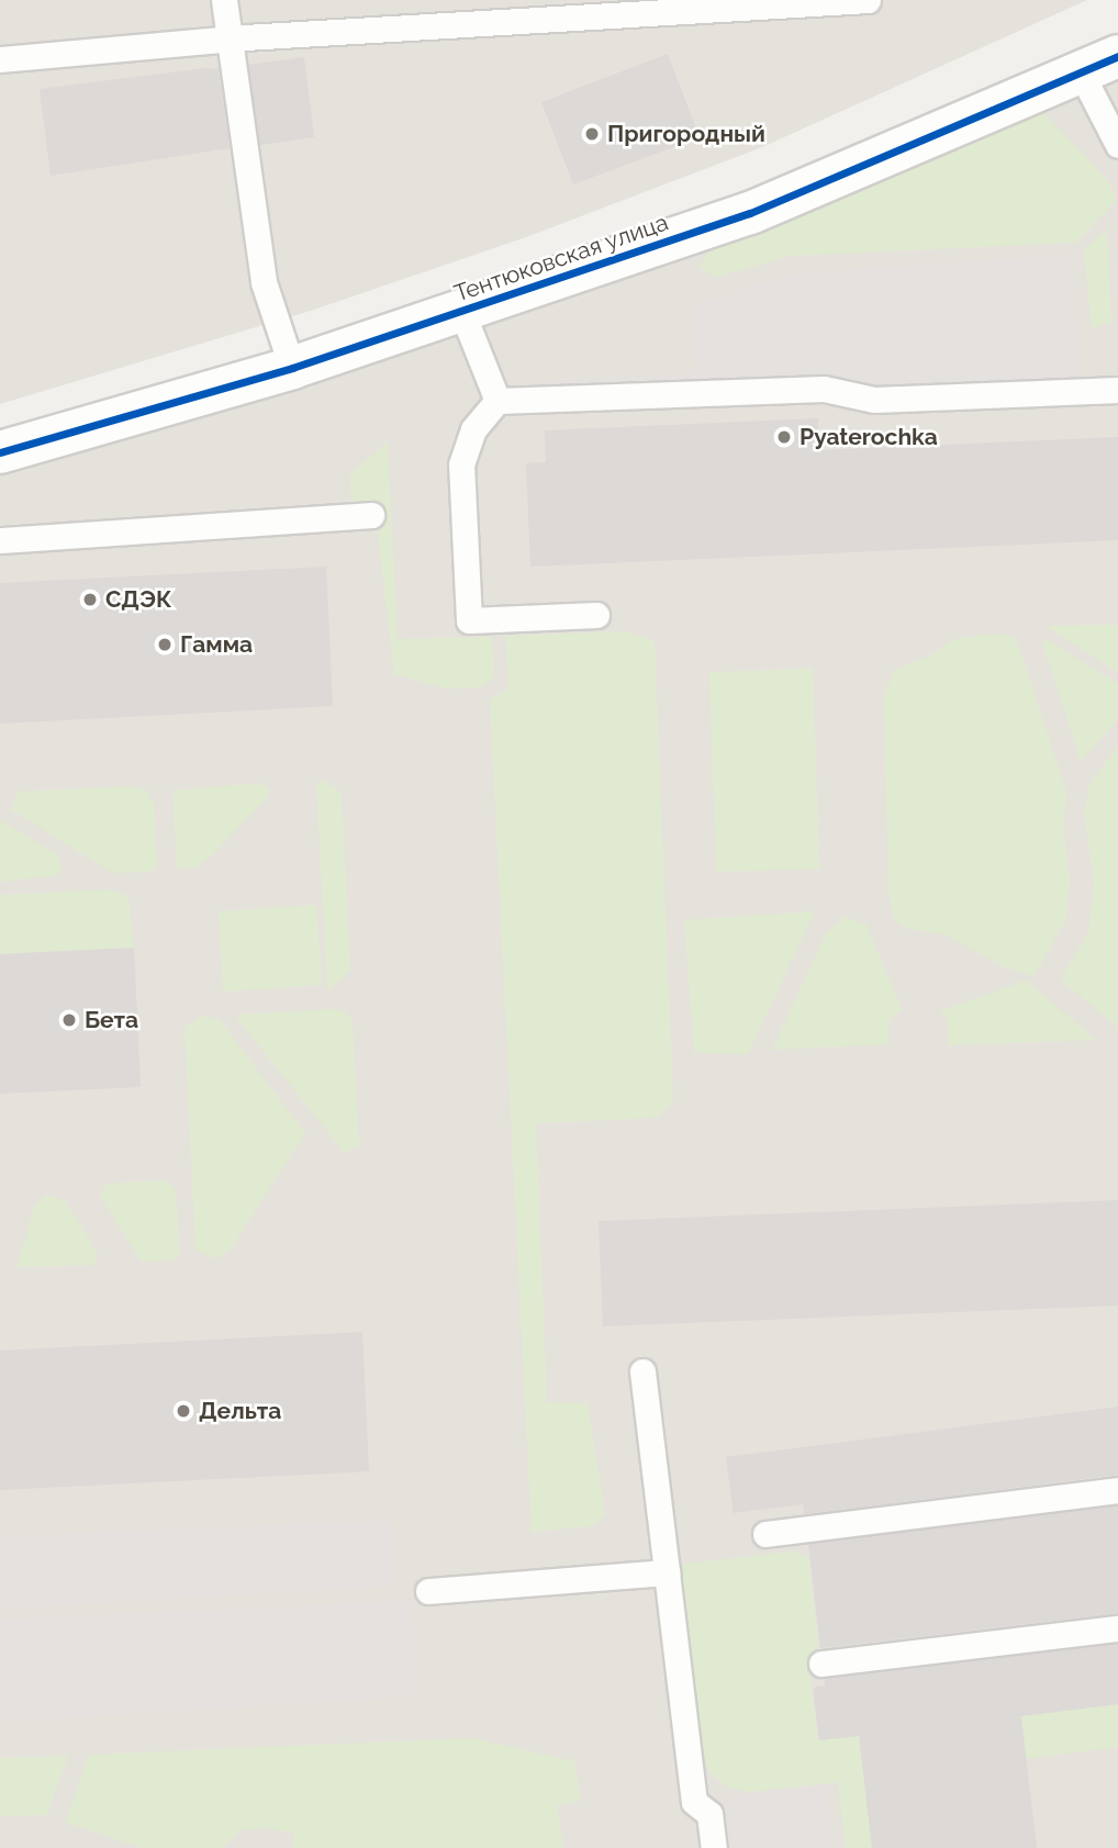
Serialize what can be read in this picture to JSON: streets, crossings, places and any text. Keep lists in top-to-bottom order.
{
  "streets": {
    "street": ["Тентюковская улица"]
  },
  "places": [
    "Пригородный",
    "Pyaterochka",
    "СДЭК",
    "Гамма",
    "Бета",
    "Дельта"
  ]
}
